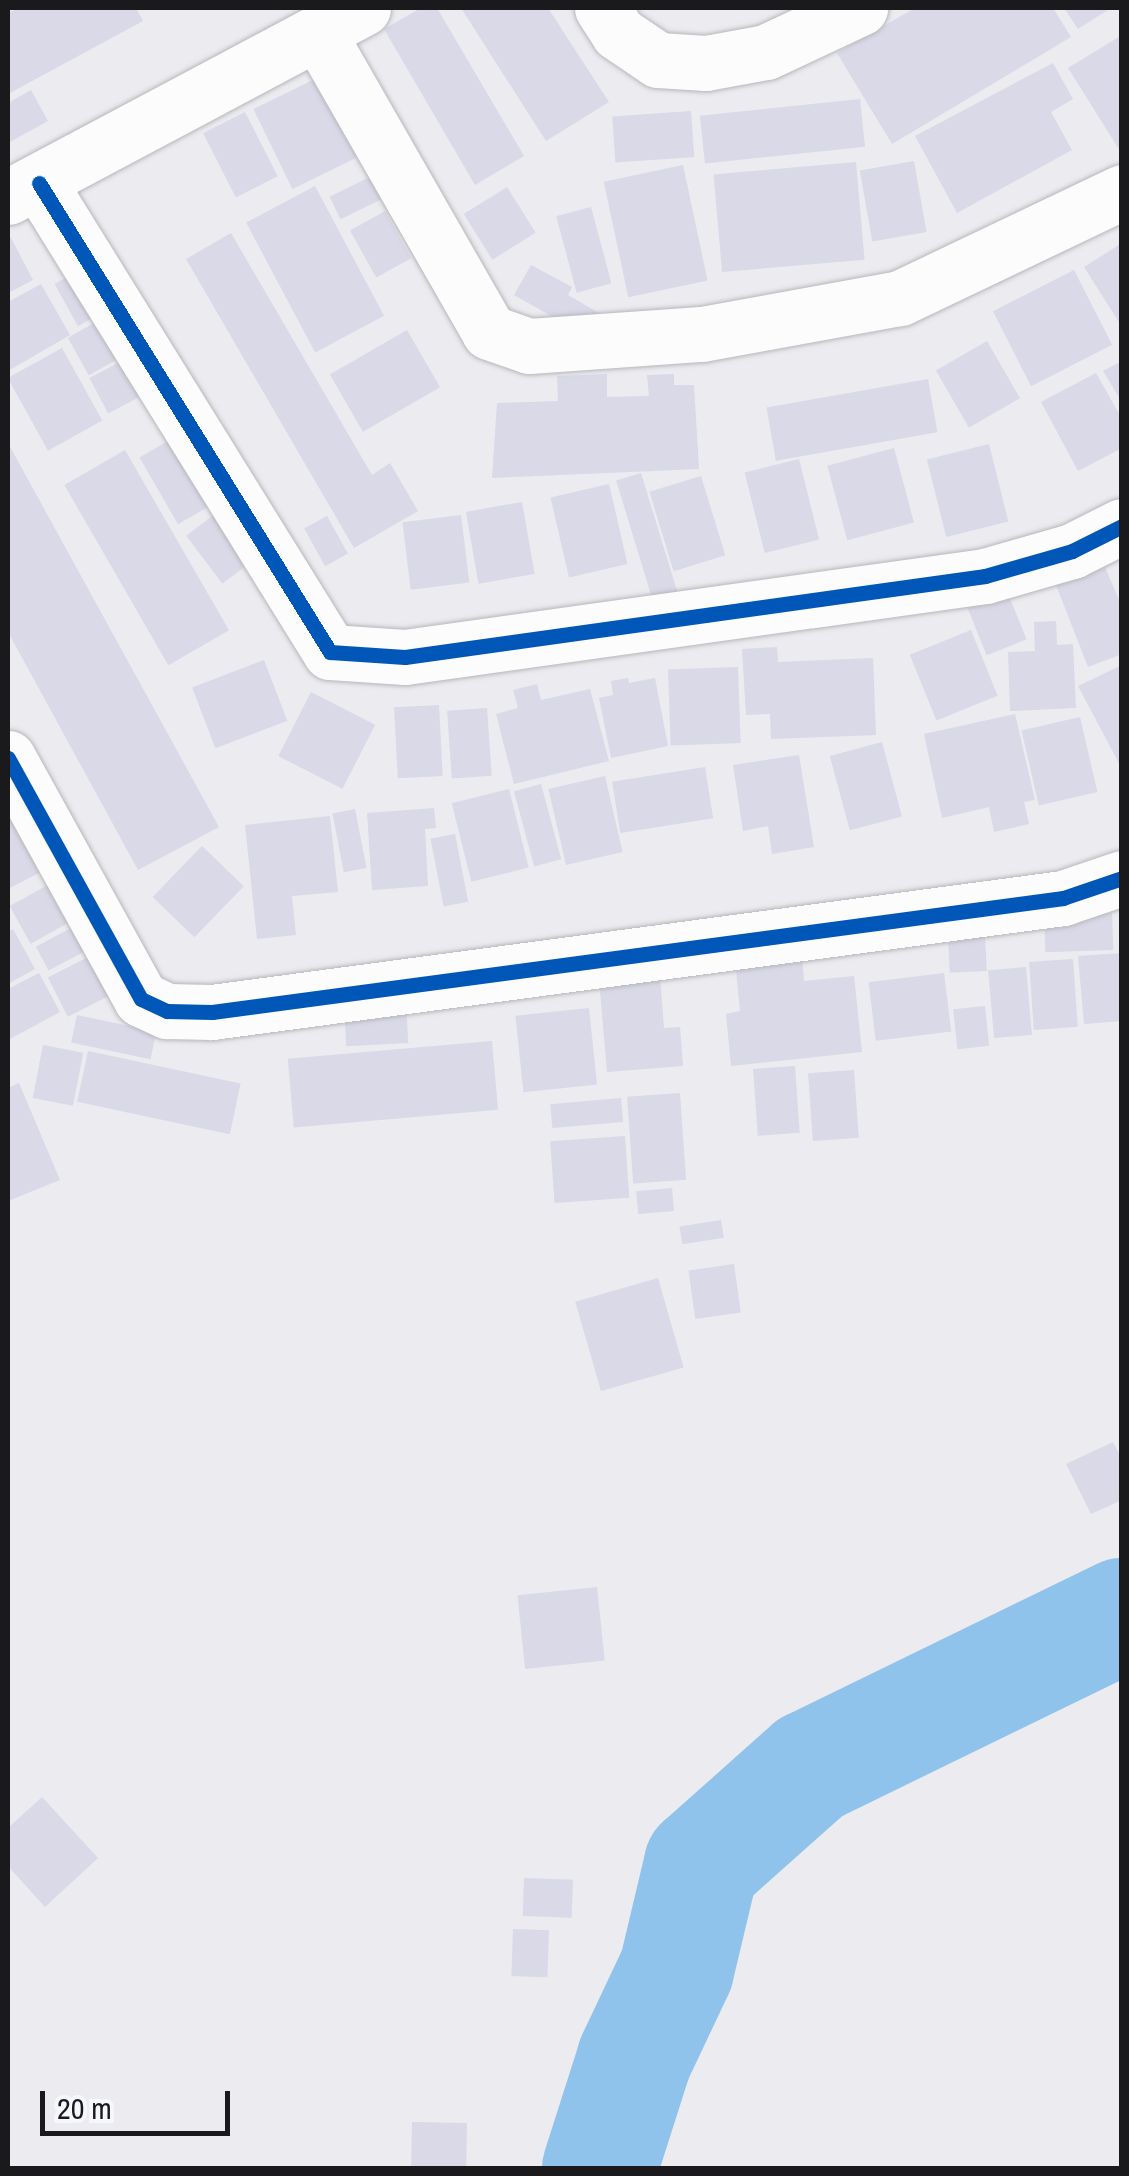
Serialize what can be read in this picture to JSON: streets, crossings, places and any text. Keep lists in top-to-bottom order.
{
  "scale_bar": "20 m"
}
